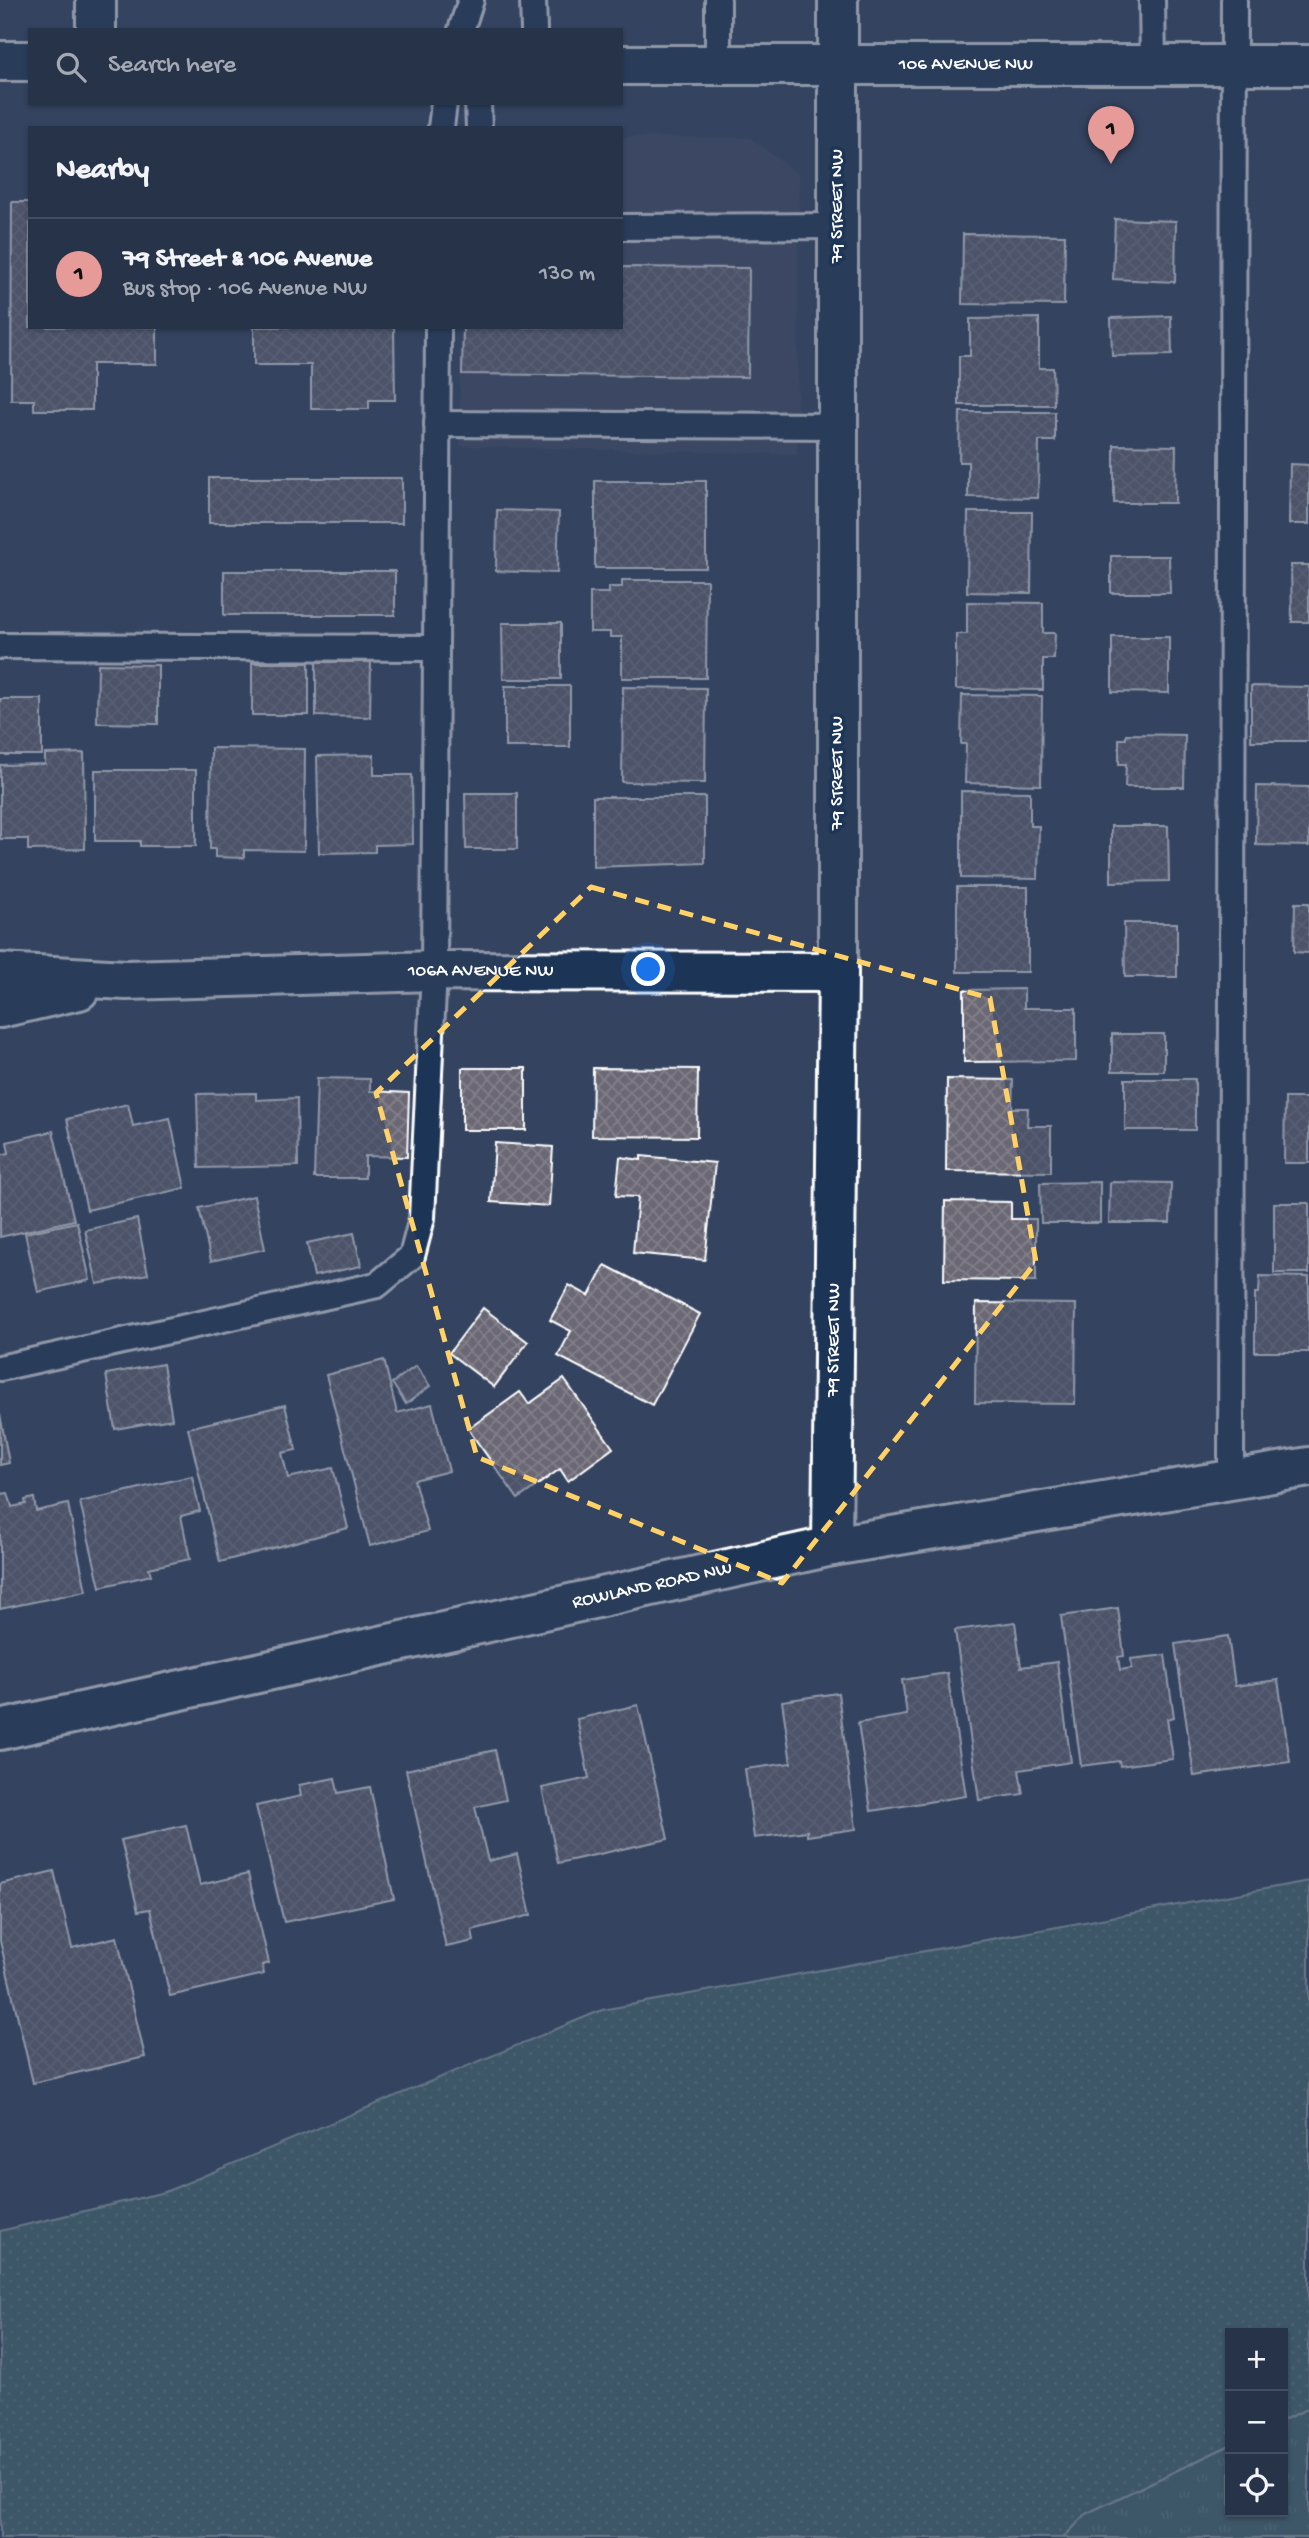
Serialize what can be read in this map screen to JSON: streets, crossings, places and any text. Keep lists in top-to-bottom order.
{
  "streets": {
    "street": [
      "106 AVENUE NW",
      "79 STREET NW",
      "106A AVENUE NW",
      "ROWLAND ROAD NW"
    ]
  },
  "crossings": [
    ["106 AVENUE NW", "79 STREET NW"],
    ["79 STREET NW", "106A AVENUE NW"],
    ["79 STREET NW", "ROWLAND ROAD NW"]
  ],
  "page": {
    "search": "Search here",
    "pins": "1",
    "heading": "Nearby",
    "list": [
      {
        "mark": "1",
        "name": "79 Street & 106 Avenue",
        "note": "Bus stop · 106 Avenue NW",
        "value": "130 m"
      }
    ],
    "map_buttons": ["+", "−"]
  }
}
